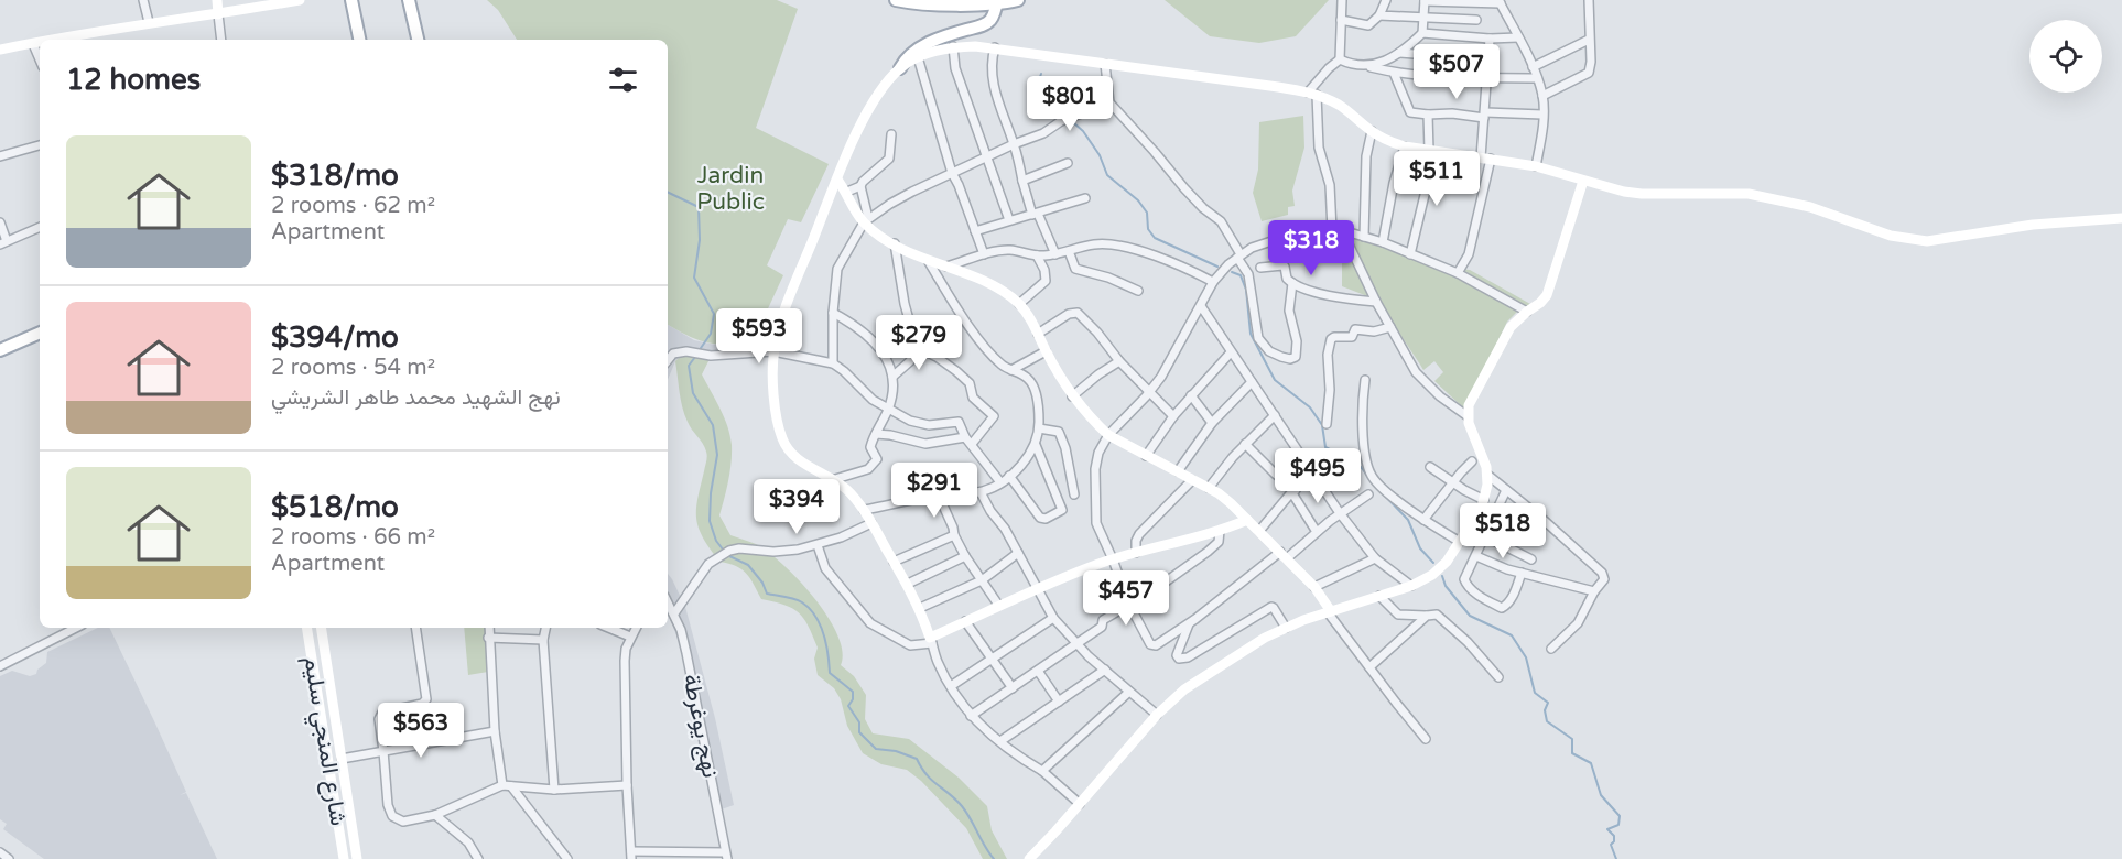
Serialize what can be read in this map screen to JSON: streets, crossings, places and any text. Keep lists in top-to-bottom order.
{
  "streets": {
    "street": ["نهج يوغرطة", "شارع المنجي سليم"]
  },
  "parks": ["Jardin Public"],
  "page": {
    "heading": "12 homes",
    "price": [
      "$507",
      "$801",
      "$511",
      "$318",
      "$593",
      "$279",
      "$495",
      "$291",
      "$394",
      "$518",
      "$457",
      "$563"
    ],
    "list": [
      {
        "name": "$318/mo",
        "note": "2 rooms · 62 m² · Apartment"
      },
      {
        "name": "$394/mo",
        "note": "2 rooms · 54 m² · نهج الشهيد محمد طاهر الشريشي"
      },
      {
        "name": "$518/mo",
        "note": "2 rooms · 66 m² · Apartment"
      }
    ]
  }
}
